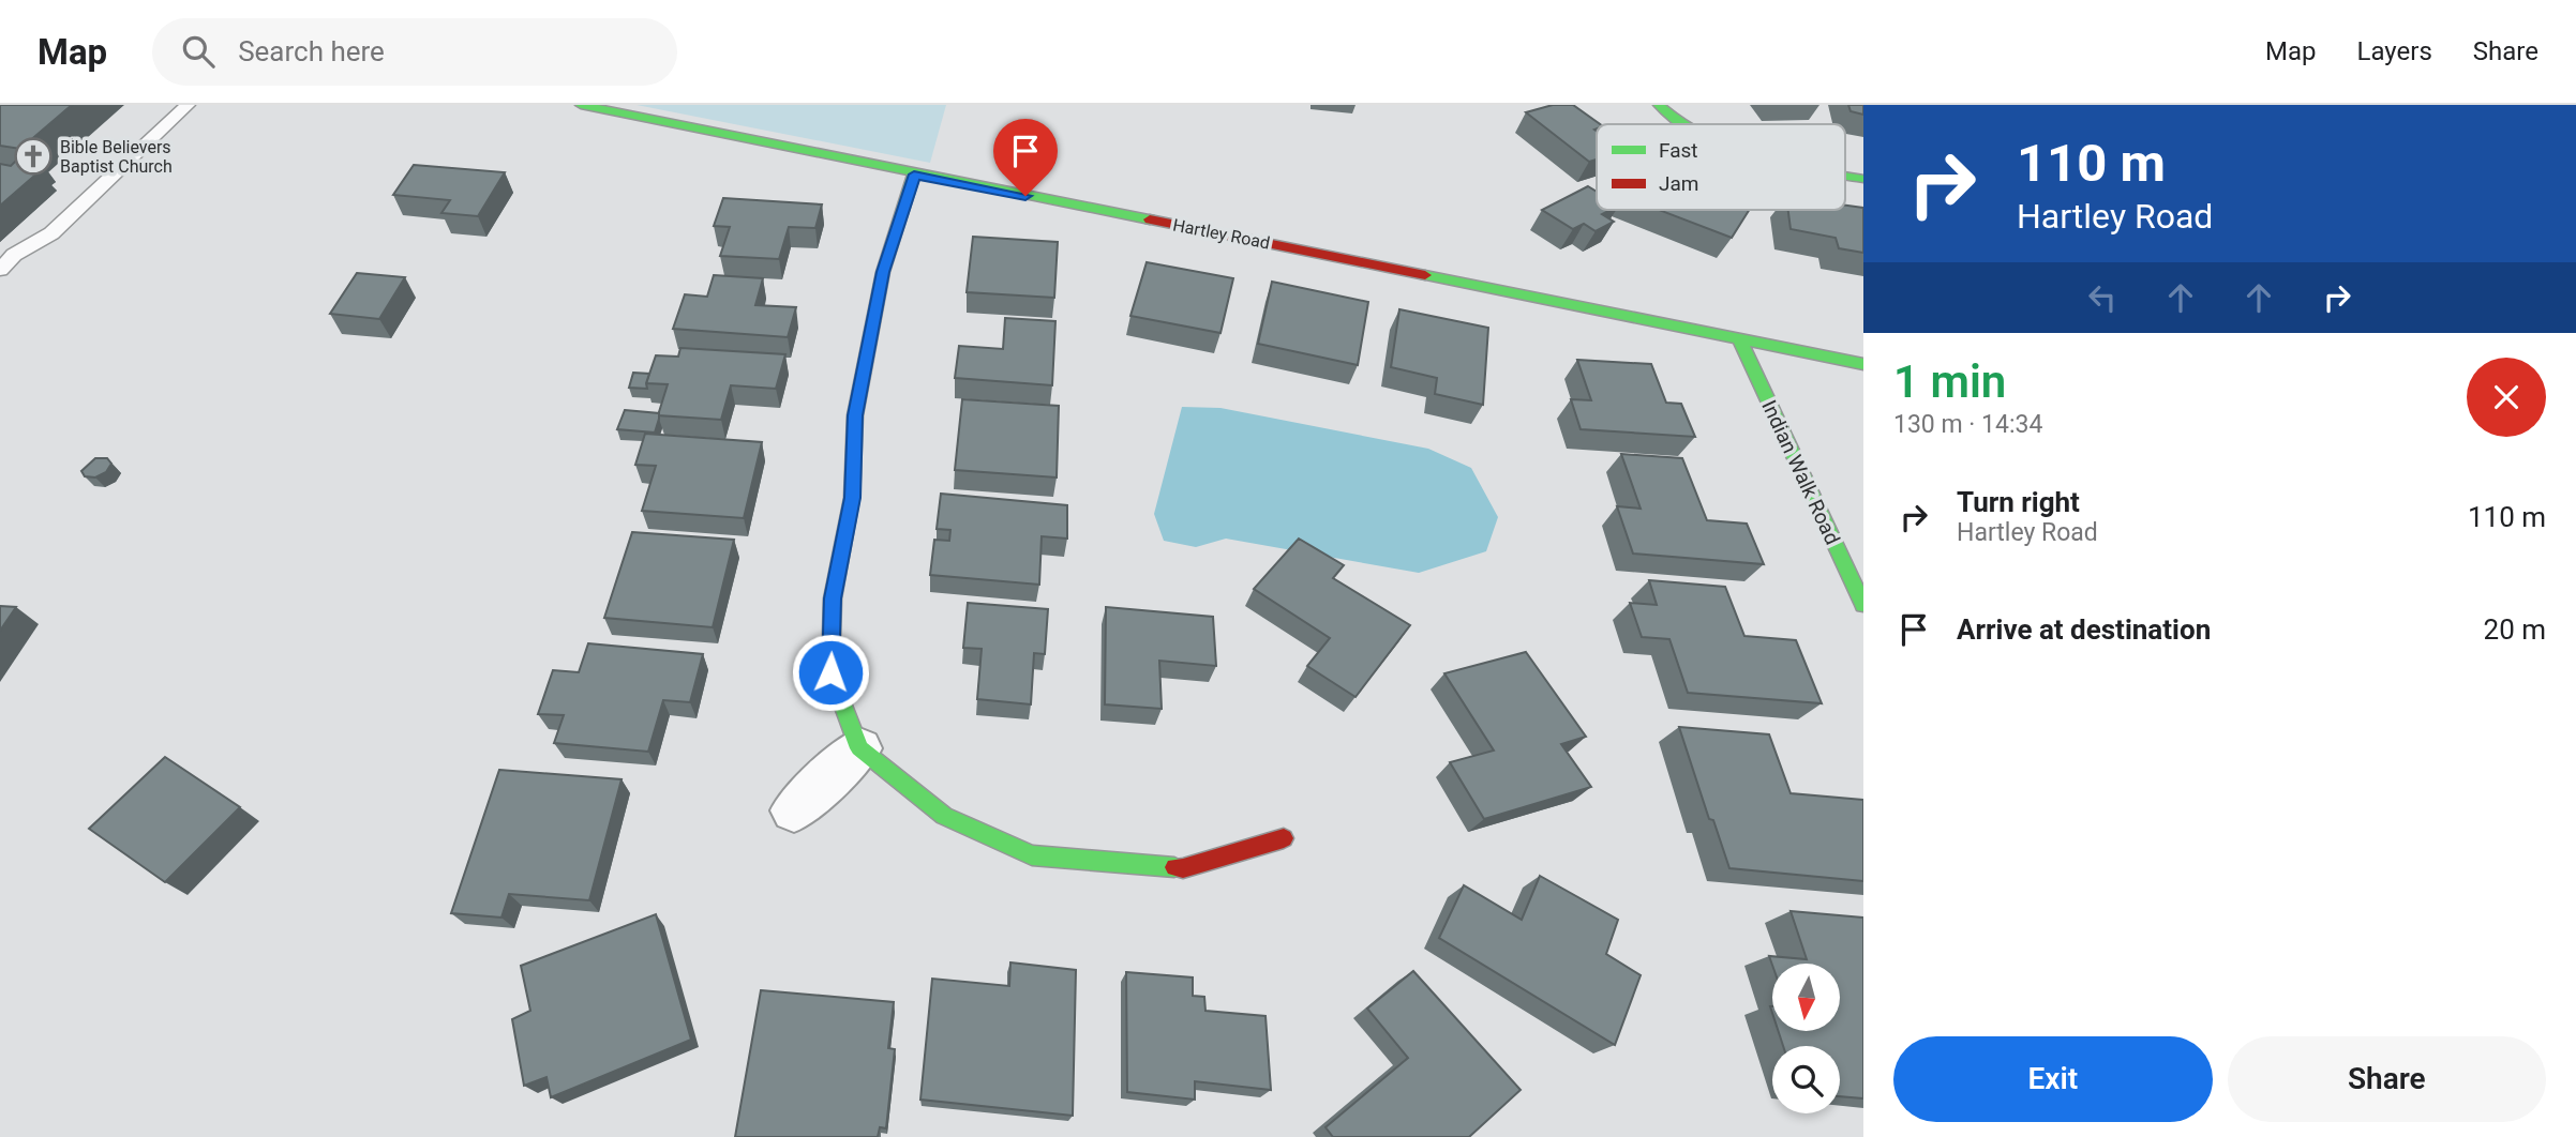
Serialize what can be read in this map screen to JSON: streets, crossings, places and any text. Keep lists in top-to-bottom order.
{
  "streets": {
    "street": ["Hartley Road", "Indian Walk Road"]
  },
  "crossings": [
    ["Hartley Road", "Indian Walk Road"]
  ],
  "places": {
    "church": ["Bible Believers Baptist Church"]
  },
  "legend": ["Fast", "Jam"],
  "north": "bottom",
  "page": {
    "header": "Map",
    "search": "Search here",
    "nav": ["Map", "Layers", "Share"],
    "turn": ["110 m", "Hartley Road"],
    "heading": ["1 min", "130 m · 14:34"],
    "list": [
      {
        "name": "Turn right",
        "note": "Hartley Road",
        "value": "110 m"
      },
      {
        "name": "Arrive at destination",
        "value": "20 m"
      }
    ],
    "buttons": ["Exit", "Share"]
  }
}
